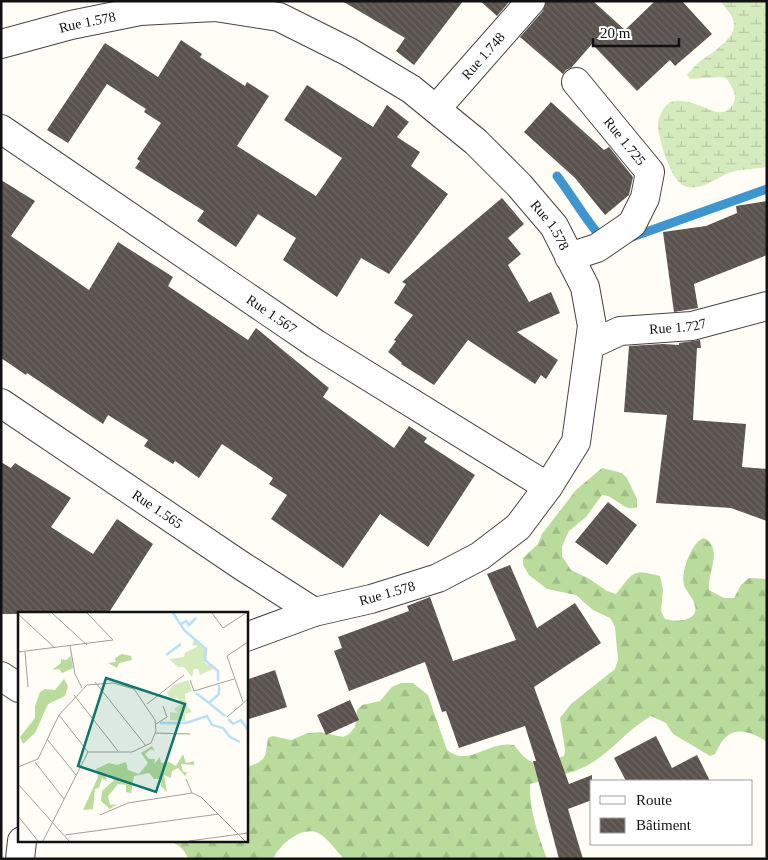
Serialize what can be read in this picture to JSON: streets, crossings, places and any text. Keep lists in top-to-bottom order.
{
  "streets": {
    "street": [
      "Rue 1.578",
      "Rue 1.748",
      "Rue 1.725",
      "Rue 1.567",
      "Rue 1.727",
      "Rue 1.565"
    ]
  },
  "crossings": [
    ["Rue 1.578", "Rue 1.748"],
    ["Rue 1.578", "Rue 1.725"],
    ["Rue 1.578", "Rue 1.567"],
    ["Rue 1.578", "Rue 1.727"],
    ["Rue 1.578", "Rue 1.565"]
  ],
  "legend": ["Route", "Bâtiment"],
  "scale_bar": "20 m"
}
